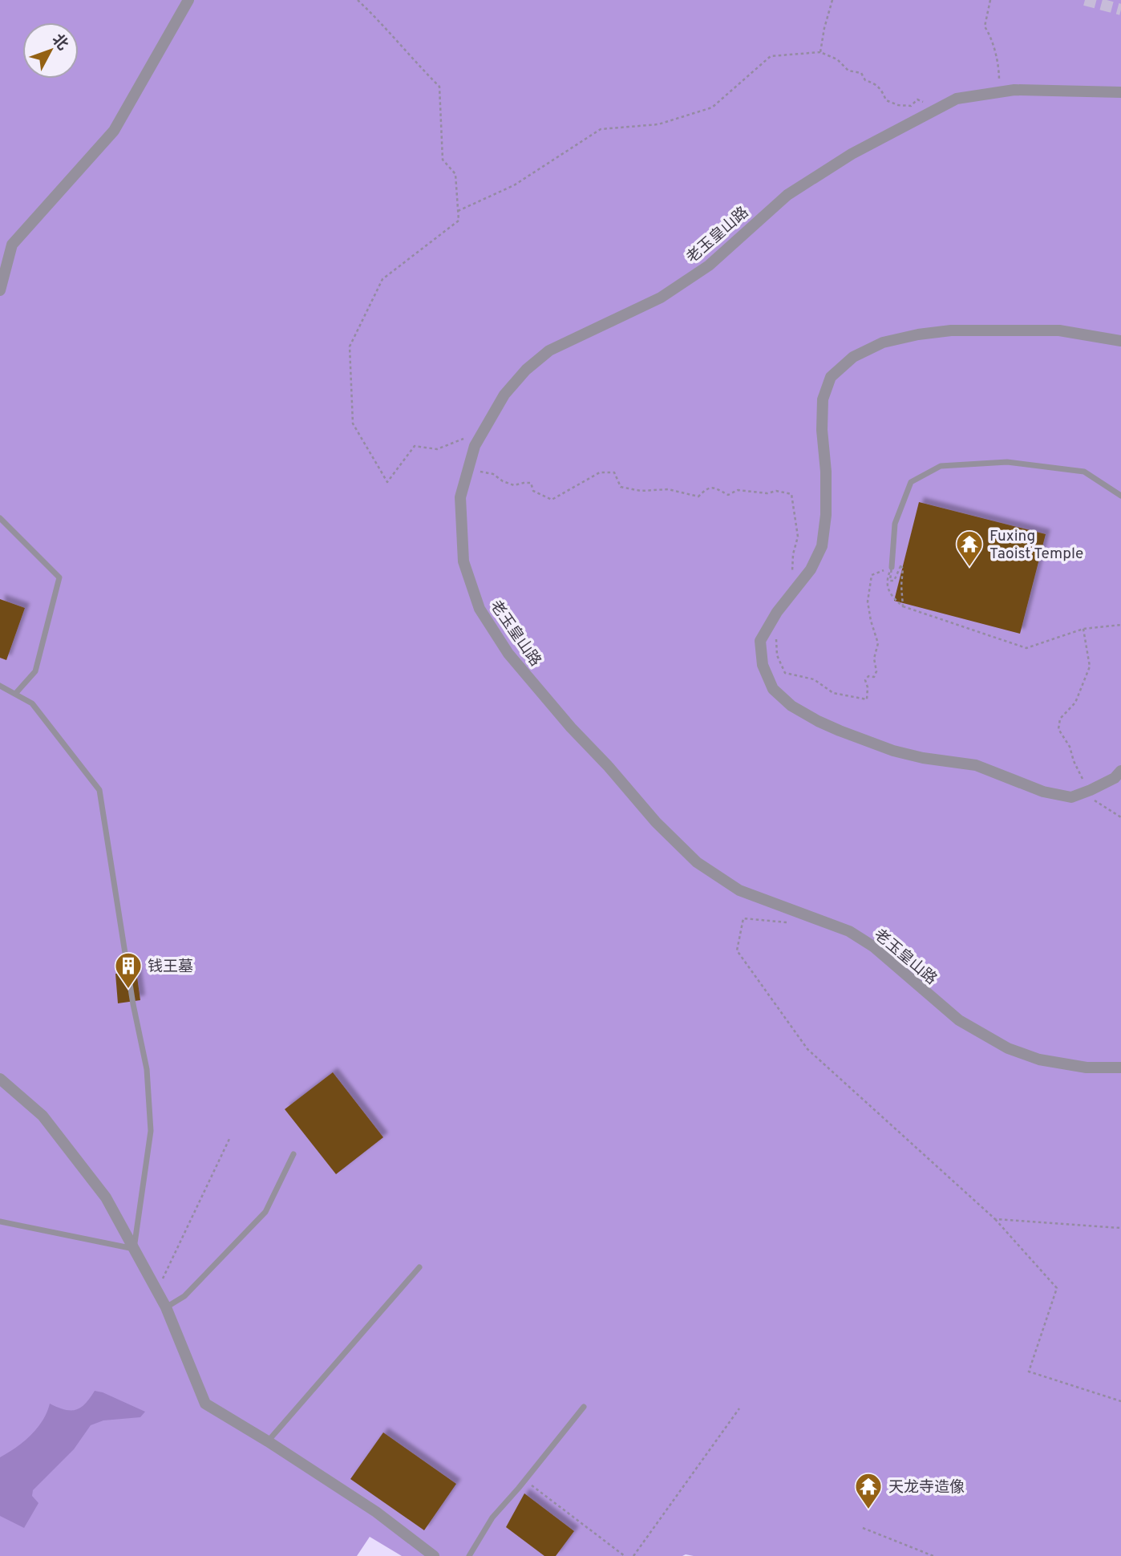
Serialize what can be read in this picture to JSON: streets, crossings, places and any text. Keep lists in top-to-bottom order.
{
  "streets": {
    "street": ["老玉皇山路"]
  },
  "places": {
    "temple": ["Fuxing Taoist Temple", "天龙寺造像"],
    "building": ["钱王墓"]
  },
  "north": "top right"
}
